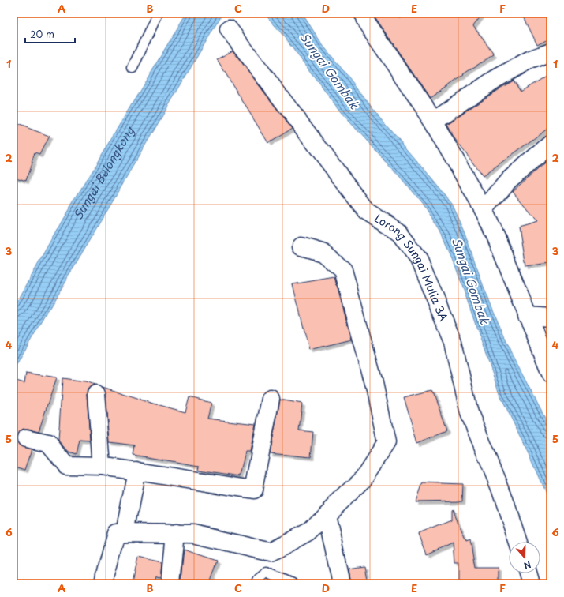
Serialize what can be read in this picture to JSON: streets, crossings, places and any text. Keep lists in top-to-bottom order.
{
  "streets": {
    "street": ["Lorong Sungai Mulia 3A"]
  },
  "water": ["Sungai Gombak", "Sungai Belongkong"],
  "scale_bar": "20 m",
  "north": "bottom",
  "grid": {
    "columns": [
      "A",
      "B",
      "C",
      "D",
      "E",
      "F"
    ],
    "rows": [
      "1",
      "2",
      "3",
      "4",
      "5",
      "6"
    ]
  }
}
